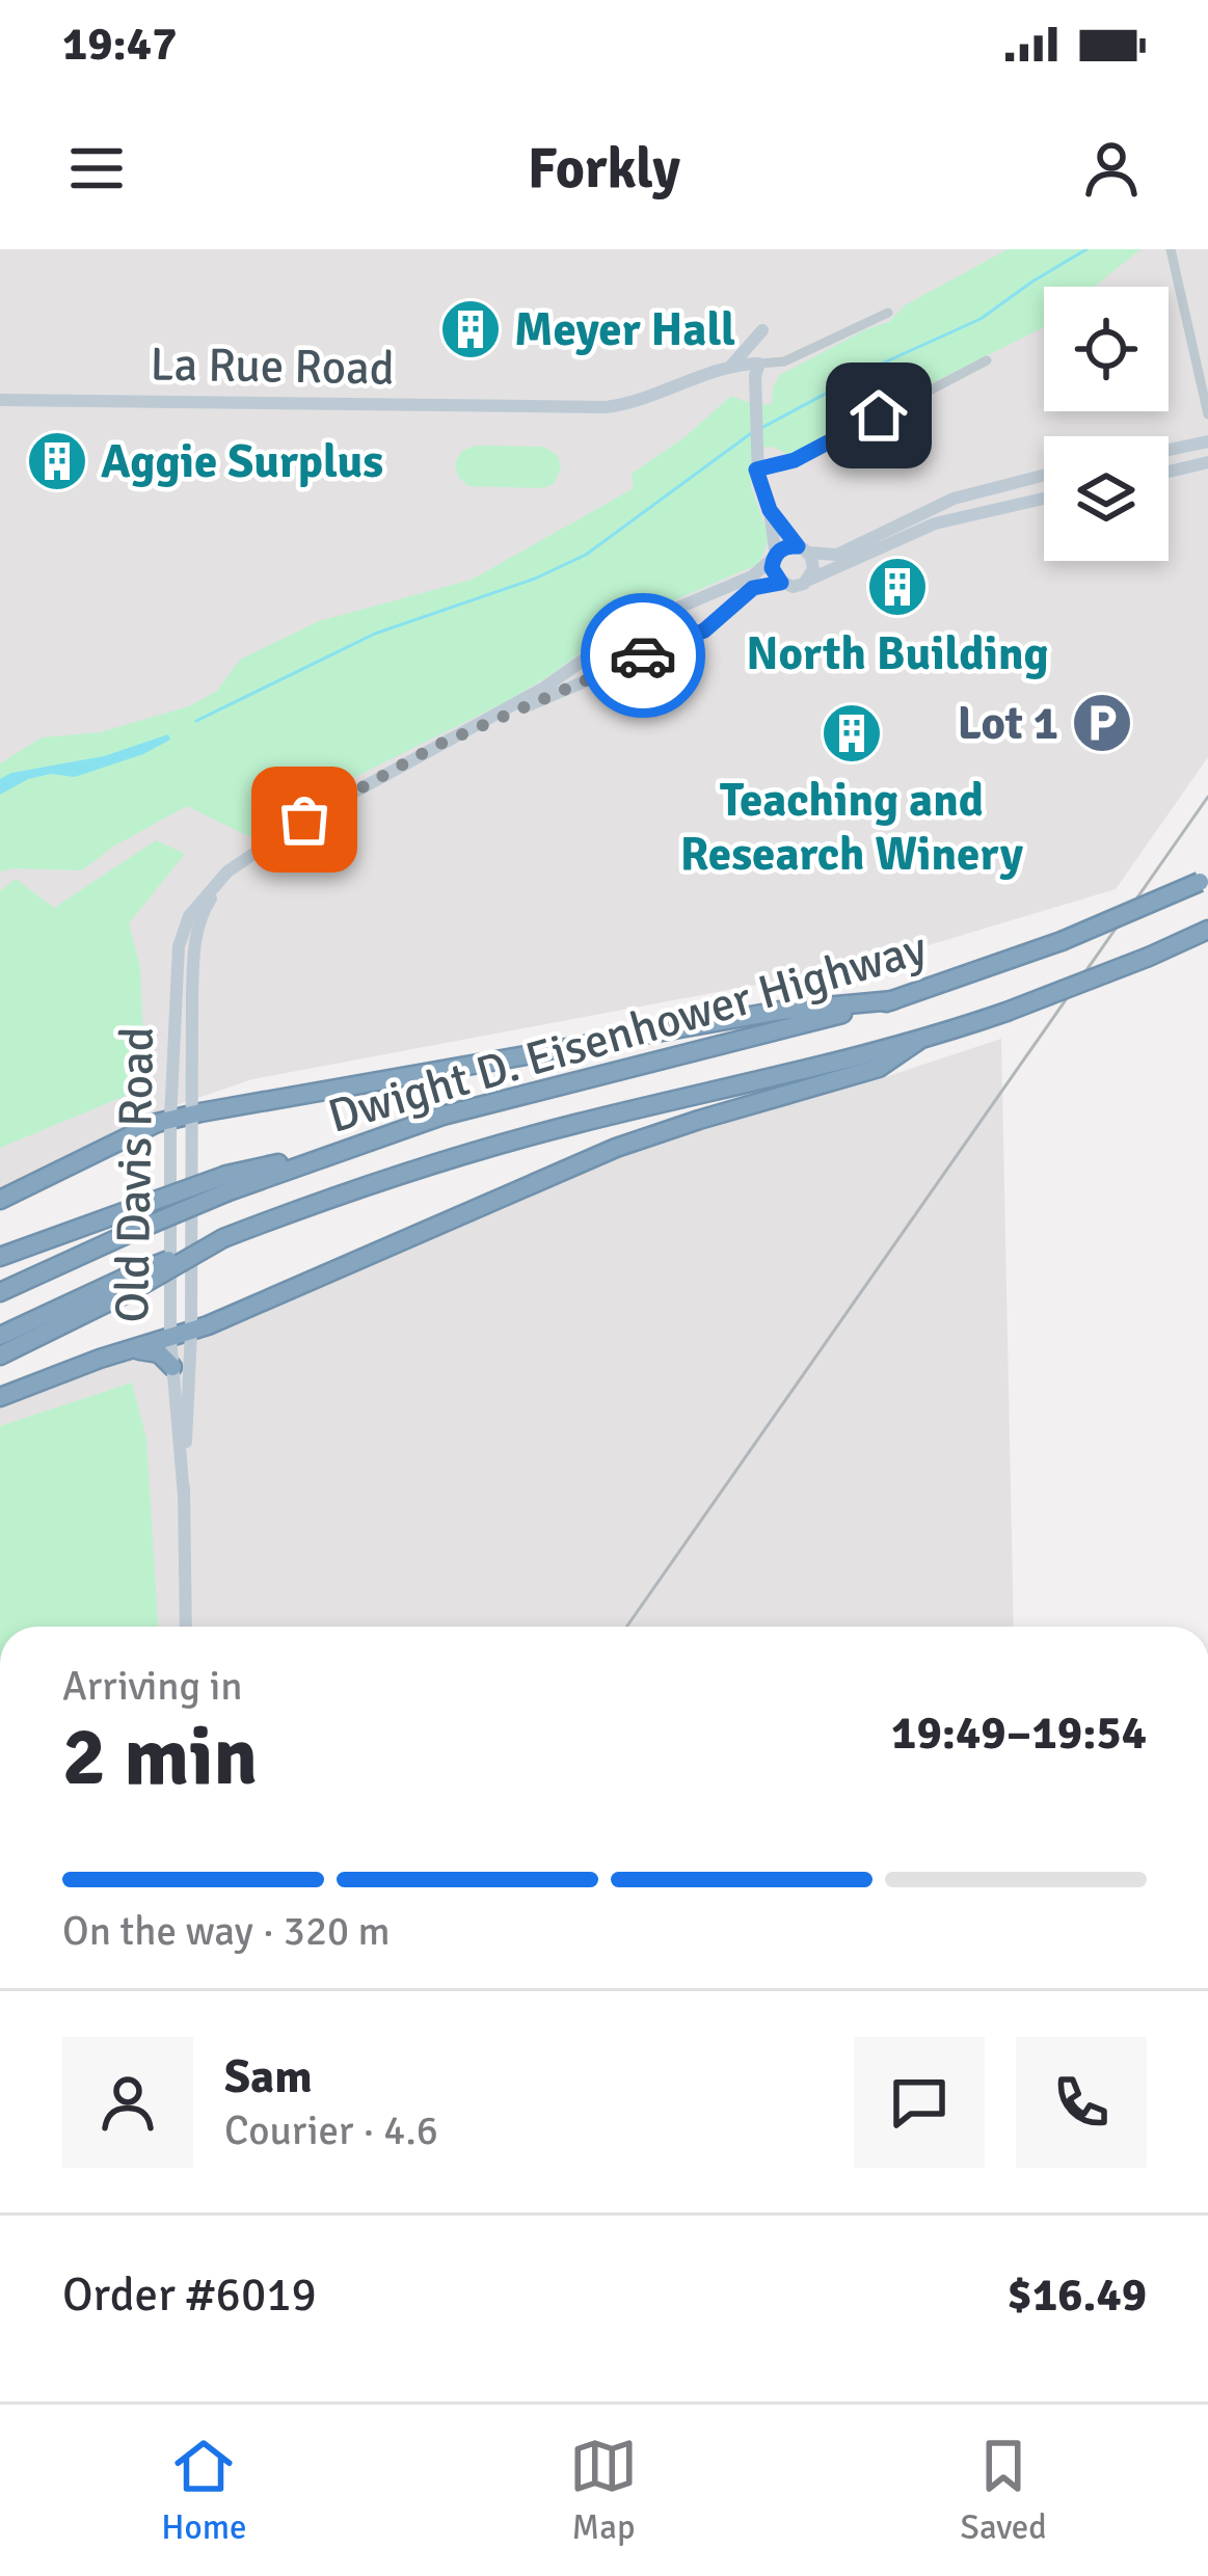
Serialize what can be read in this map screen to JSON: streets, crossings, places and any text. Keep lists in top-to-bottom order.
{
  "streets": {
    "highway": ["Dwight D. Eisenhower Highway"],
    "street": ["La Rue Road", "Old Davis Road"]
  },
  "places": {
    "building": [
      "Meyer Hall",
      "Aggie Surplus",
      "North Building",
      "Teaching and Research Winery"
    ],
    "parking": ["Lot 1"]
  },
  "page": {
    "status": "19:47",
    "header": "Forkly",
    "heading": ["2 min", "Arriving in", "19:49–19:54"],
    "panel": [
      "Sam",
      "Courier · 4.6",
      "Order #6019",
      "$16.49"
    ],
    "bar": "On the way · 320 m",
    "tabs": ["Home", "Map", "Saved"]
  }
}
